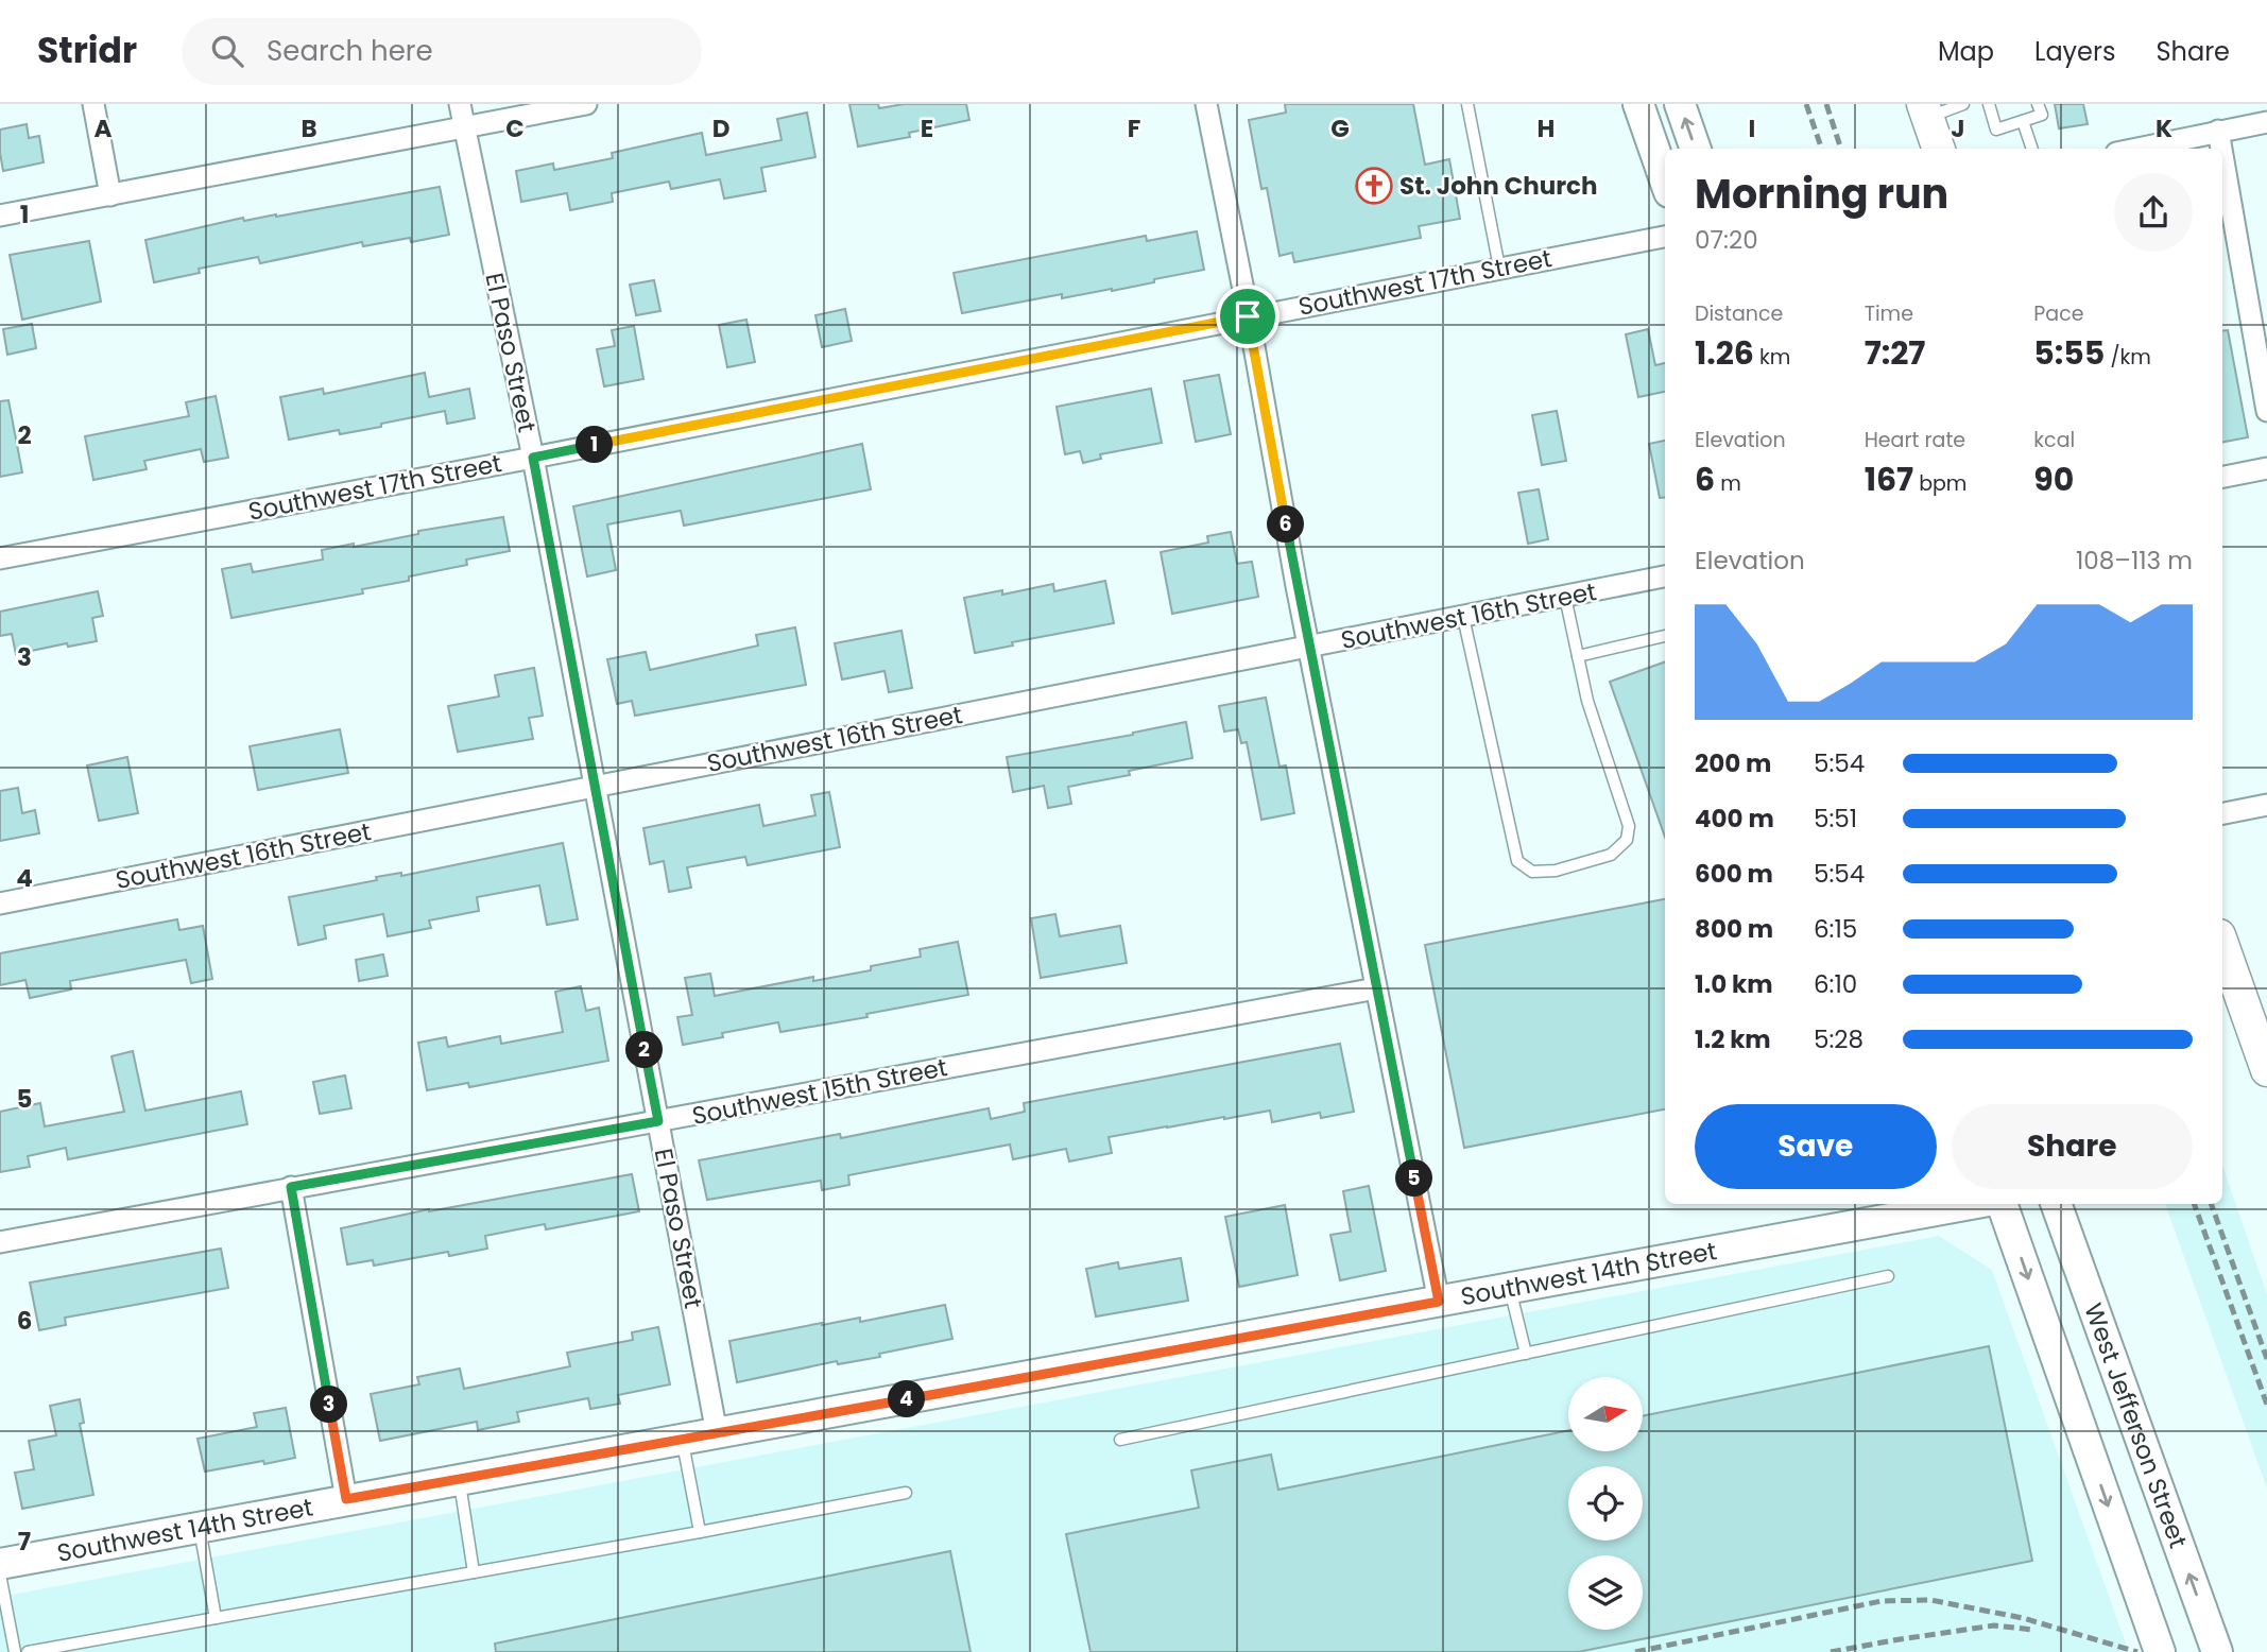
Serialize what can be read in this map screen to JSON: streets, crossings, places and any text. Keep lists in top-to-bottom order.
{
  "streets": {
    "street": [
      "Southwest 17th Street",
      "El Paso Street",
      "Southwest 16th Street",
      "Southwest 15th Street",
      "Southwest 14th Street",
      "West Jefferson Street"
    ]
  },
  "crossings": [
    ["Southwest 17th Street", "El Paso Street"],
    ["El Paso Street", "Southwest 16th Street"],
    ["El Paso Street", "Southwest 15th Street"],
    ["El Paso Street", "Southwest 14th Street"]
  ],
  "places": {
    "church": ["St. John Church"]
  },
  "north": "right",
  "page": {
    "header": "Stridr",
    "search": "Search here",
    "nav": ["Map", "Layers", "Share"],
    "heading": ["Morning run", "07:20"],
    "stats": [
      ["Distance", "1.26 km"],
      ["Time", "7:27"],
      ["Pace", "5:55 /km"],
      ["Elevation", "6 m"],
      ["Heart rate", "167 bpm"],
      ["kcal", "90"]
    ],
    "pins": [
      "1",
      "6",
      "2",
      "5",
      "4",
      "3"
    ],
    "chart": ["Elevation", "108–113 m"],
    "list": [
      {
        "name": "200 m",
        "note": "5:54"
      },
      {
        "name": "400 m",
        "note": "5:51"
      },
      {
        "name": "600 m",
        "note": "5:54"
      },
      {
        "name": "800 m",
        "note": "6:15"
      },
      {
        "name": "1.0 km",
        "note": "6:10"
      },
      {
        "name": "1.2 km",
        "note": "5:28"
      }
    ],
    "buttons": ["Save", "Share"]
  },
  "grid": {
    "columns": [
      "A",
      "B",
      "C",
      "D",
      "E",
      "F",
      "G",
      "H",
      "I",
      "J",
      "K"
    ],
    "rows": [
      "1",
      "2",
      "3",
      "4",
      "5",
      "6",
      "7"
    ]
  }
}
